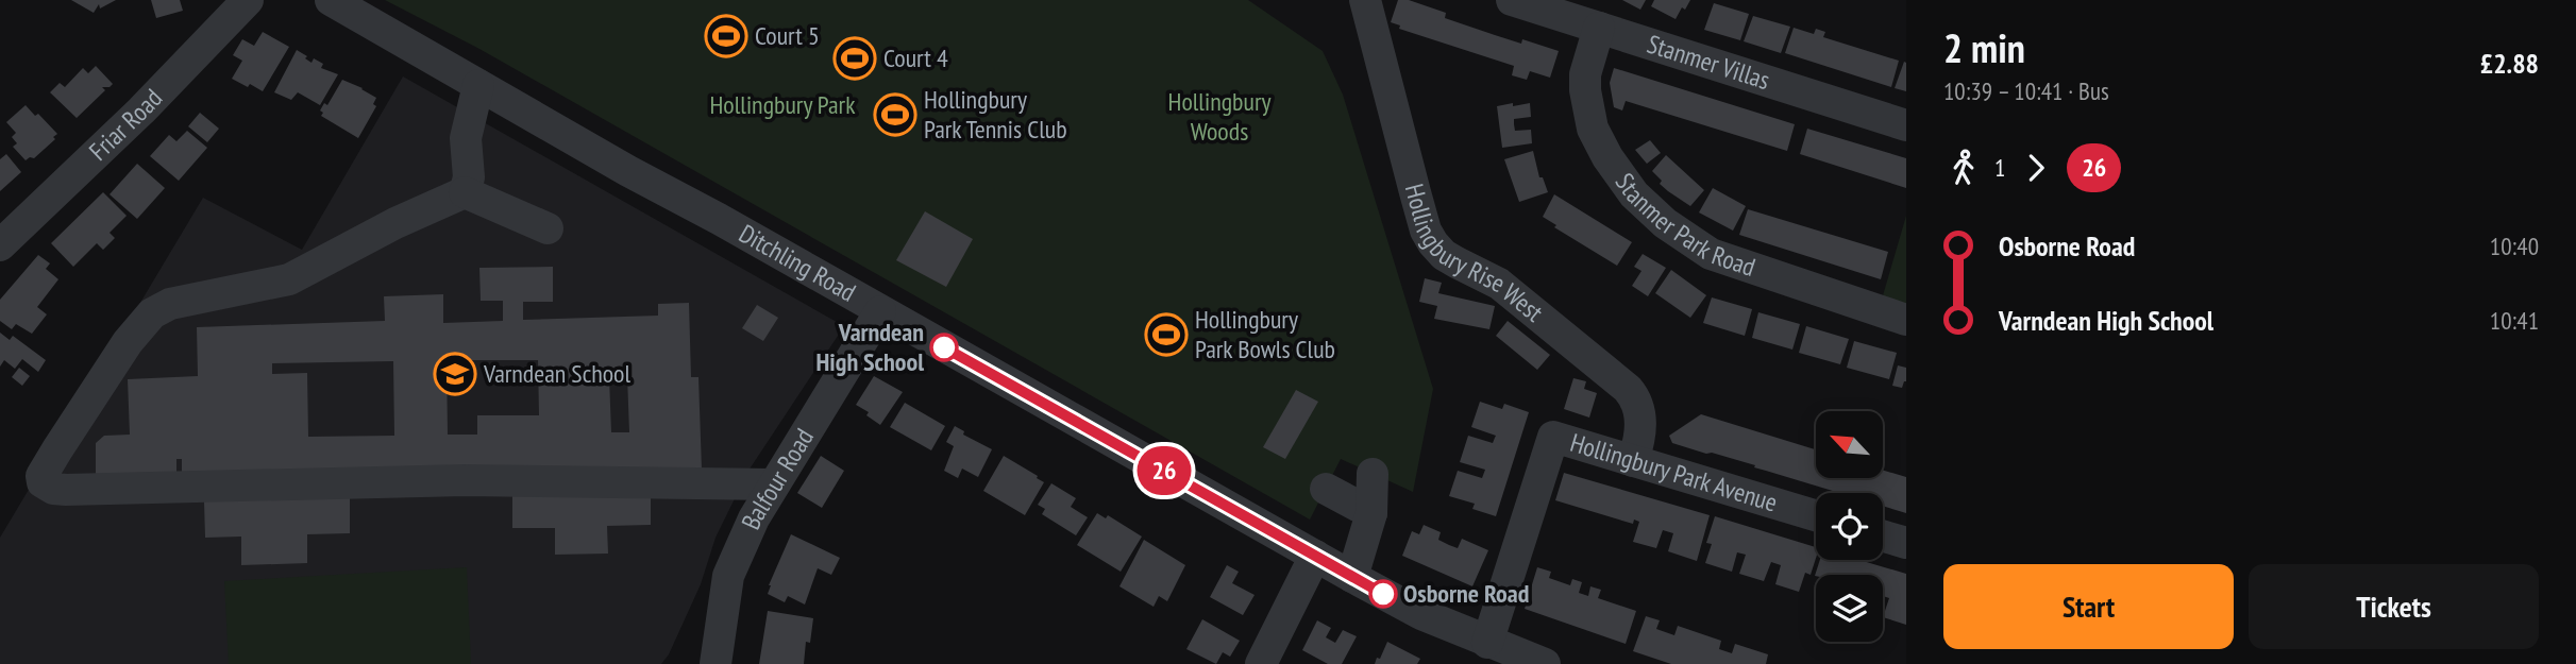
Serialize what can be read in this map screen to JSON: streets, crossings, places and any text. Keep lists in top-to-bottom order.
{
  "streets": {
    "street": [
      "Stanmer Villas",
      "Friar Road",
      "Stanmer Park Road",
      "Hollingbury Rise West",
      "Ditchling Road",
      "Hollingbury Park Avenue",
      "Balfour Road"
    ]
  },
  "crossings": [
    ["Stanmer Villas", "Stanmer Park Road"],
    ["Hollingbury Rise West", "Hollingbury Park Avenue"],
    ["Ditchling Road", "Hollingbury Park Avenue"],
    ["Ditchling Road", "Balfour Road"]
  ],
  "parks": ["Hollingbury Woods", "Hollingbury Park"],
  "places": {
    "sports": [
      "Court 5",
      "Court 4",
      "Hollingbury Park Tennis Club",
      "Hollingbury Park Bowls Club"
    ],
    "other": ["Varndean High School", "Osborne Road"],
    "school or university": ["Varndean School"]
  },
  "lines": ["bus line 26"],
  "north": "top left",
  "page": {
    "on_map": "26",
    "heading": ["2 min", "10:39 – 10:41 · Bus", "£2.88"],
    "legs": ["1", "26"],
    "list": [
      {
        "name": "Osborne Road",
        "value": "10:40"
      },
      {
        "name": "Varndean High School",
        "value": "10:41"
      }
    ],
    "buttons": ["Start", "Tickets"]
  }
}
